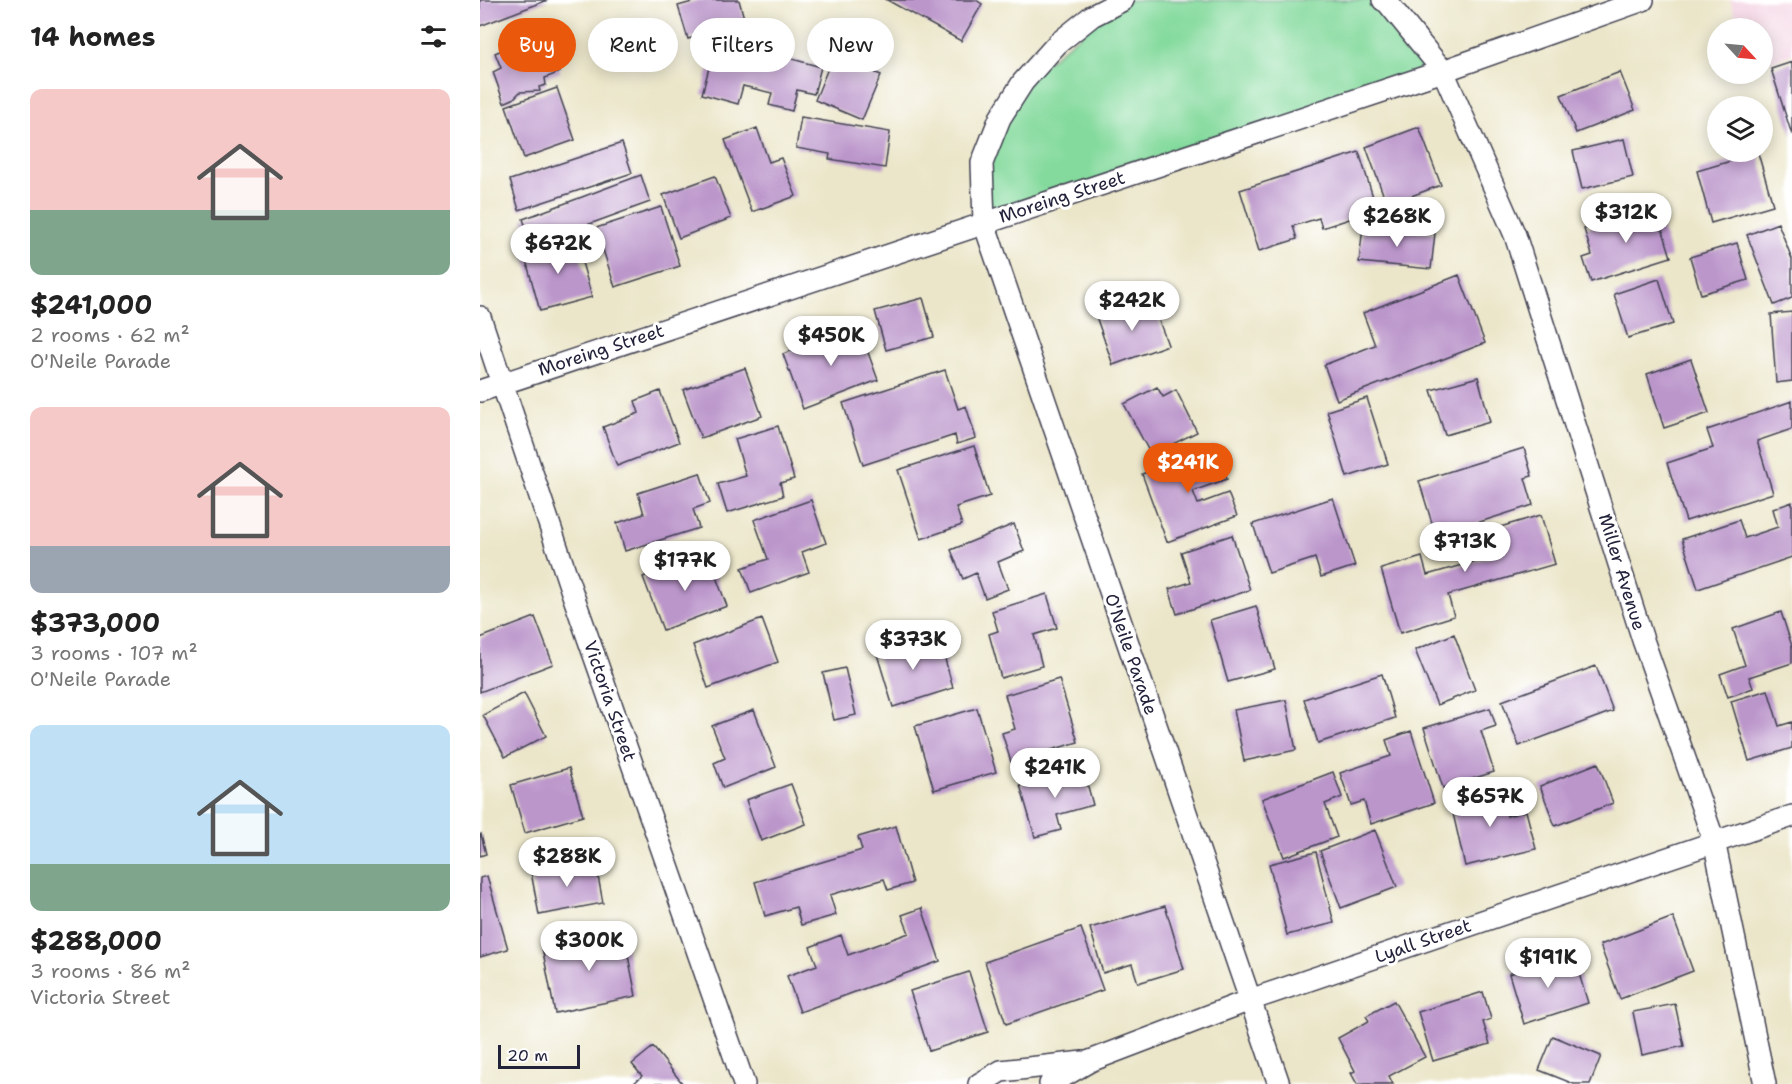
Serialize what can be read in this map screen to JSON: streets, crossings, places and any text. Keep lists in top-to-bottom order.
{
  "streets": {
    "street": [
      "Moreing Street",
      "Miller Avenue",
      "O'Neile Parade",
      "Victoria Street",
      "Lyall Street"
    ]
  },
  "crossings": [
    ["Moreing Street", "Miller Avenue"],
    ["Moreing Street", "O'Neile Parade"],
    ["Moreing Street", "Victoria Street"],
    ["Miller Avenue", "Lyall Street"],
    ["O'Neile Parade", "Lyall Street"]
  ],
  "scale_bar": "20 m",
  "north": "bottom right",
  "page": {
    "heading": "14 homes",
    "chip": [
      "Buy",
      "Rent",
      "Filters",
      "New"
    ],
    "list": [
      {
        "name": "$241,000",
        "note": "2 rooms · 62 m² · O'Neile Parade"
      },
      {
        "name": "$373,000",
        "note": "3 rooms · 107 m² · O'Neile Parade"
      },
      {
        "name": "$288,000",
        "note": "3 rooms · 86 m² · Victoria Street"
      }
    ],
    "price": [
      "$312K",
      "$268K",
      "$672K",
      "$242K",
      "$450K",
      "$241K",
      "$713K",
      "$177K",
      "$373K",
      "$241K",
      "$657K",
      "$288K",
      "$300K",
      "$191K"
    ],
    "scale": "20 m"
  }
}
